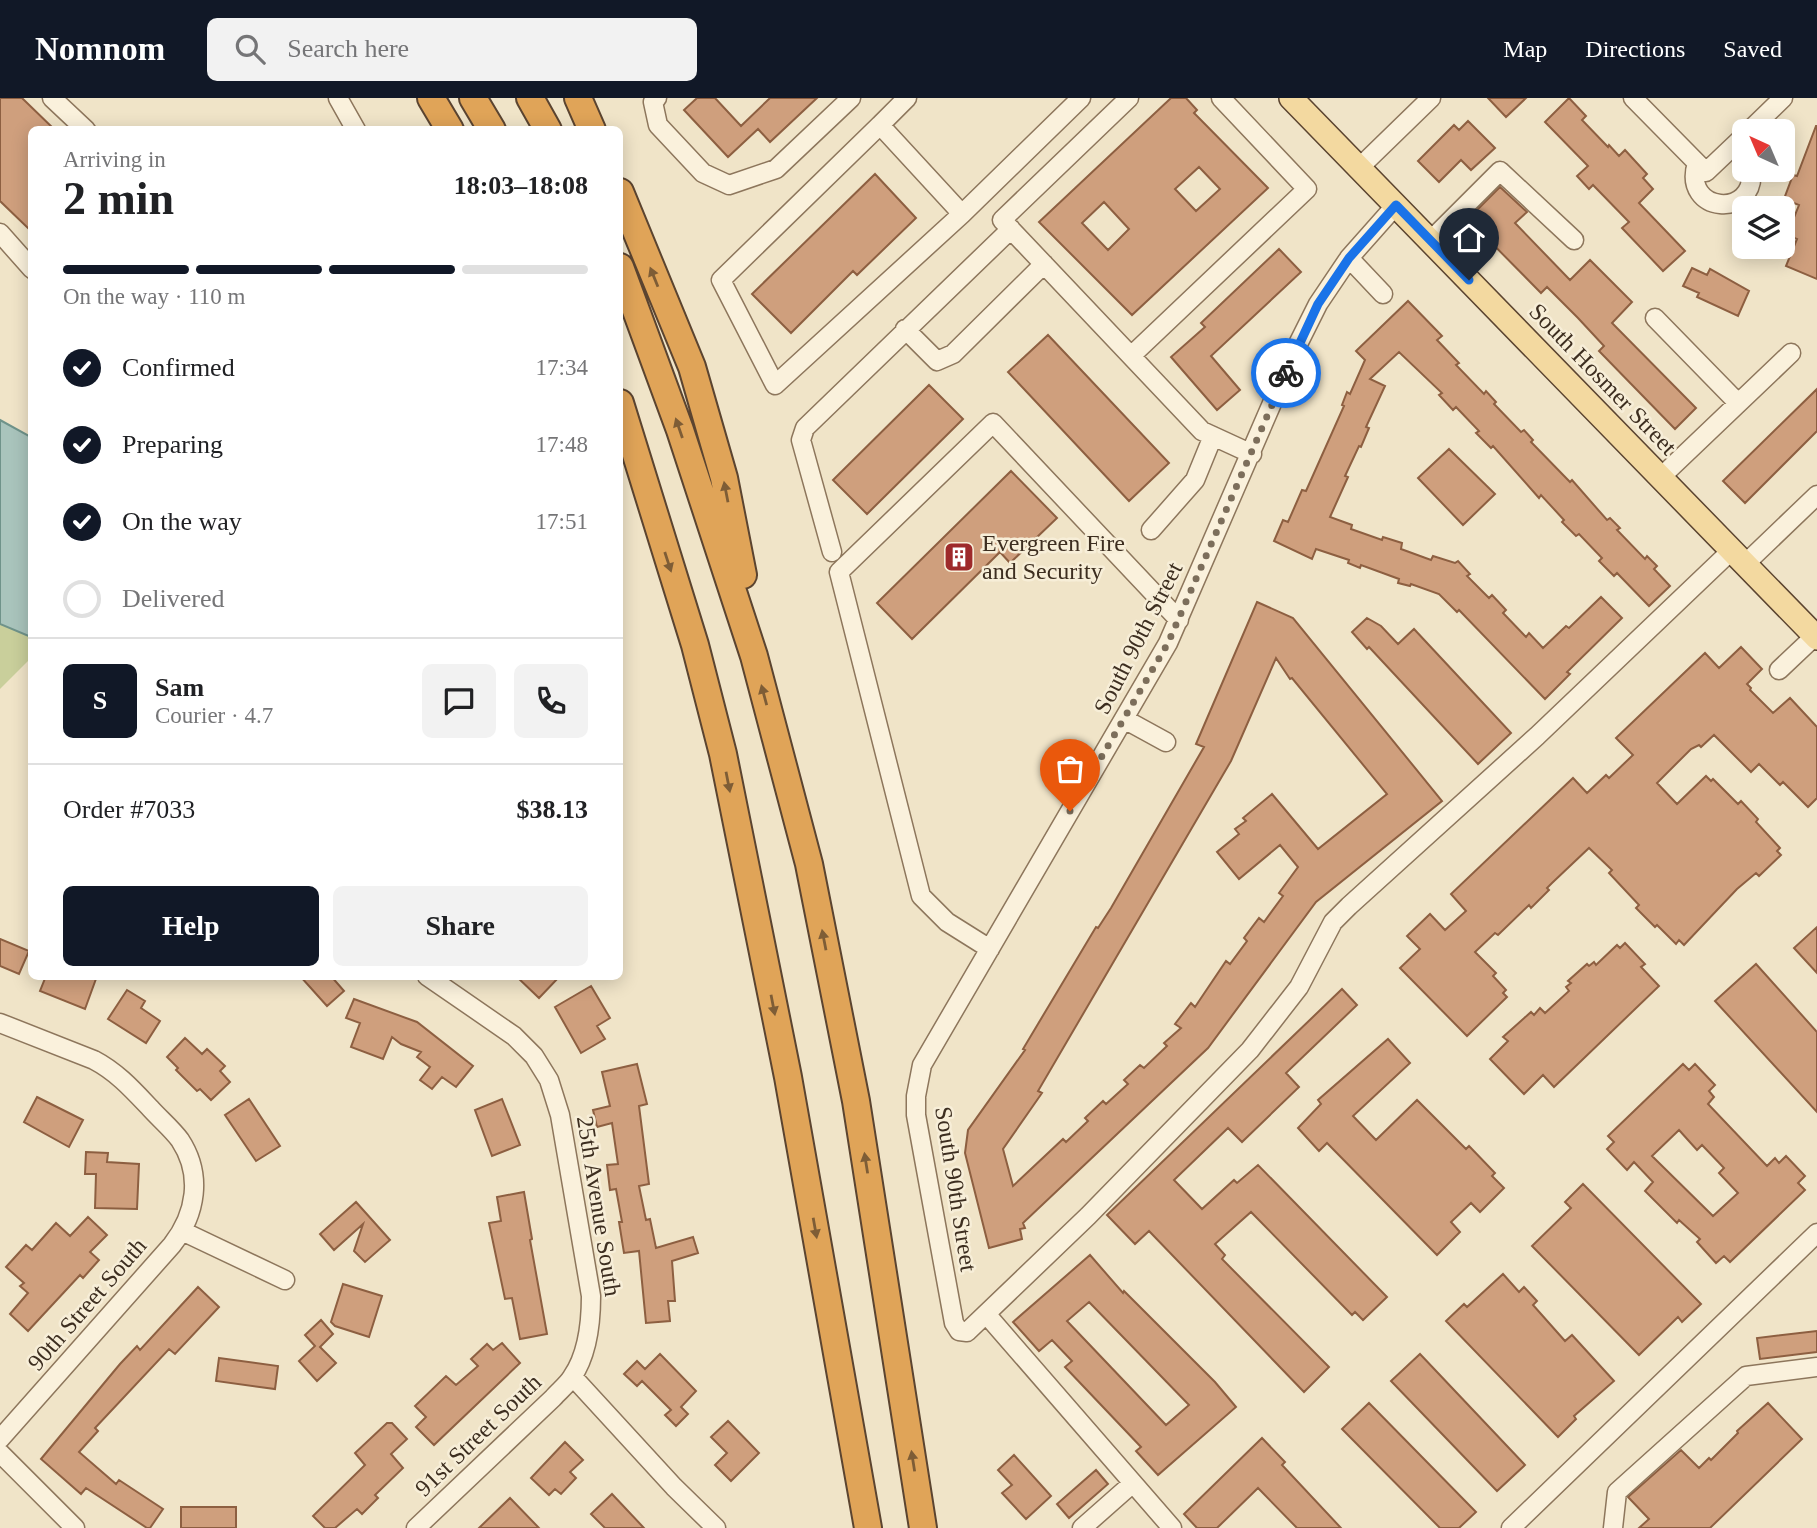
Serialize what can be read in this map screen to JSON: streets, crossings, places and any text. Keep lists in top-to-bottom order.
{
  "streets": {
    "main road": ["South Hosmer Street"],
    "street": [
      "South 90th Street",
      "25th Avenue South",
      "90th Street South",
      "91st Street South"
    ]
  },
  "crossings": [
    ["South Hosmer Street", "South 90th Street"],
    ["25th Avenue South", "91st Street South"]
  ],
  "places": {
    "building": ["Evergreen Fire and Security"]
  },
  "north": "top left",
  "page": {
    "header": "Nomnom",
    "search": "Search here",
    "nav": ["Map", "Directions", "Saved"],
    "heading": ["2 min", "Arriving in", "18:03–18:08"],
    "panel": [
      "Sam",
      "Courier · 4.7",
      "Order #7033",
      "$38.13"
    ],
    "bar": "On the way · 110 m",
    "list": [
      ["Confirmed", "17:34"],
      ["Preparing", "17:48"],
      ["On the way", "17:51"],
      "Delivered"
    ],
    "round": "S",
    "buttons": ["Help", "Share"]
  }
}
